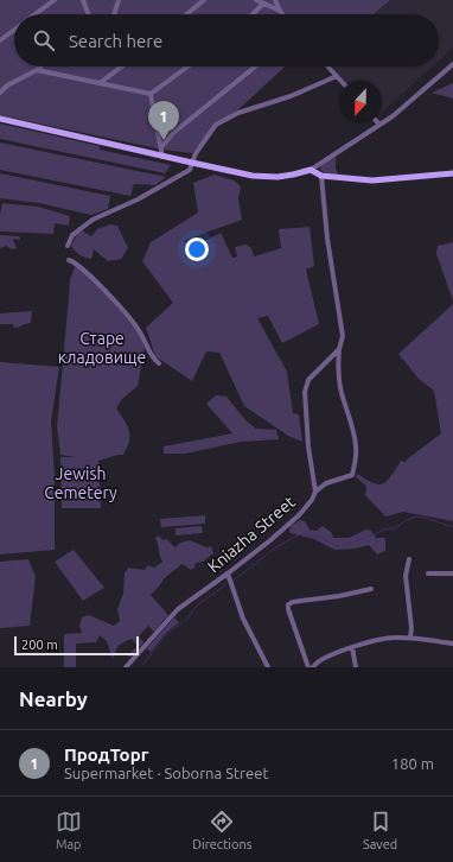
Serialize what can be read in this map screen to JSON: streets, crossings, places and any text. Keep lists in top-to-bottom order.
{
  "streets": {
    "street": ["Kniazha Street"]
  },
  "parks": ["Старе кладовище", "Jewish Cemetery"],
  "scale_bar": "200 m",
  "north": "bottom",
  "page": {
    "search": "Search here",
    "pins": "1",
    "scale": "200 m",
    "heading": "Nearby",
    "list": [
      {
        "mark": "1",
        "name": "ПродТорг",
        "note": "Supermarket · Soborna Street",
        "value": "180 m"
      }
    ],
    "nav": ["Map", "Directions", "Saved"]
  }
}
